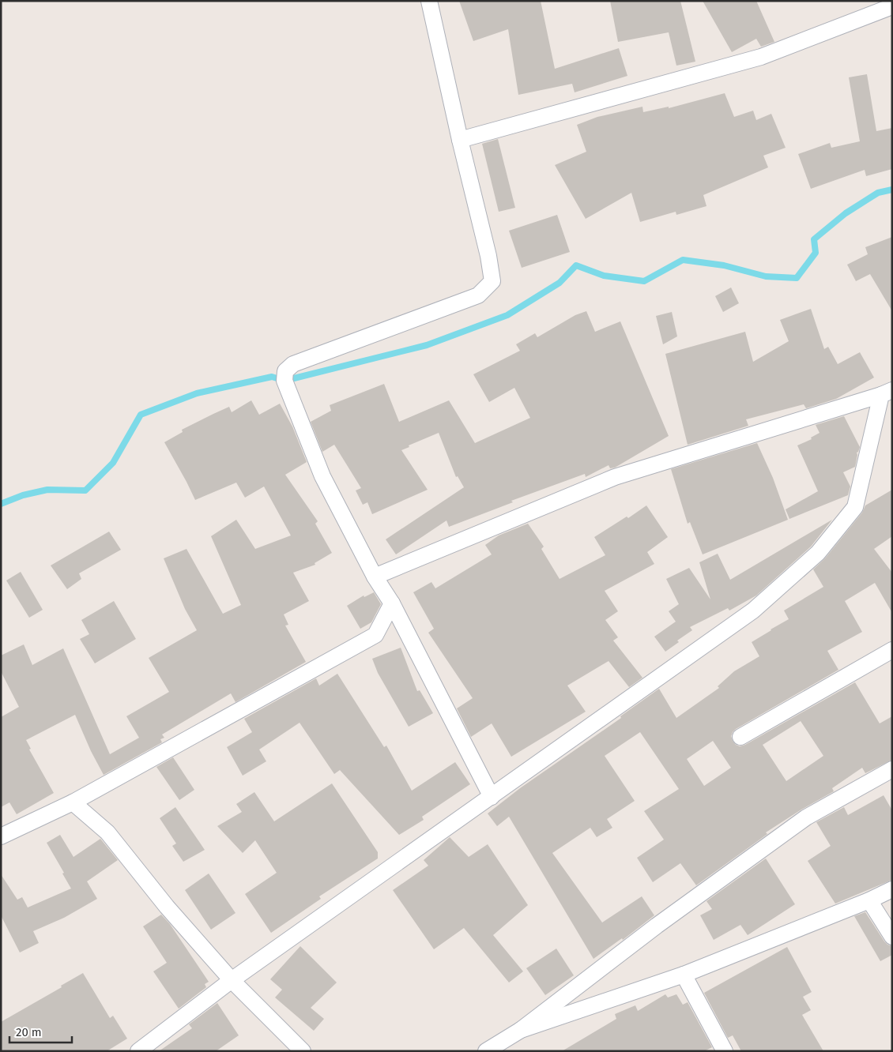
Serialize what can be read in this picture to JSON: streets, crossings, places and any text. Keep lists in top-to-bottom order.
{
  "scale_bar": "20 m"
}
